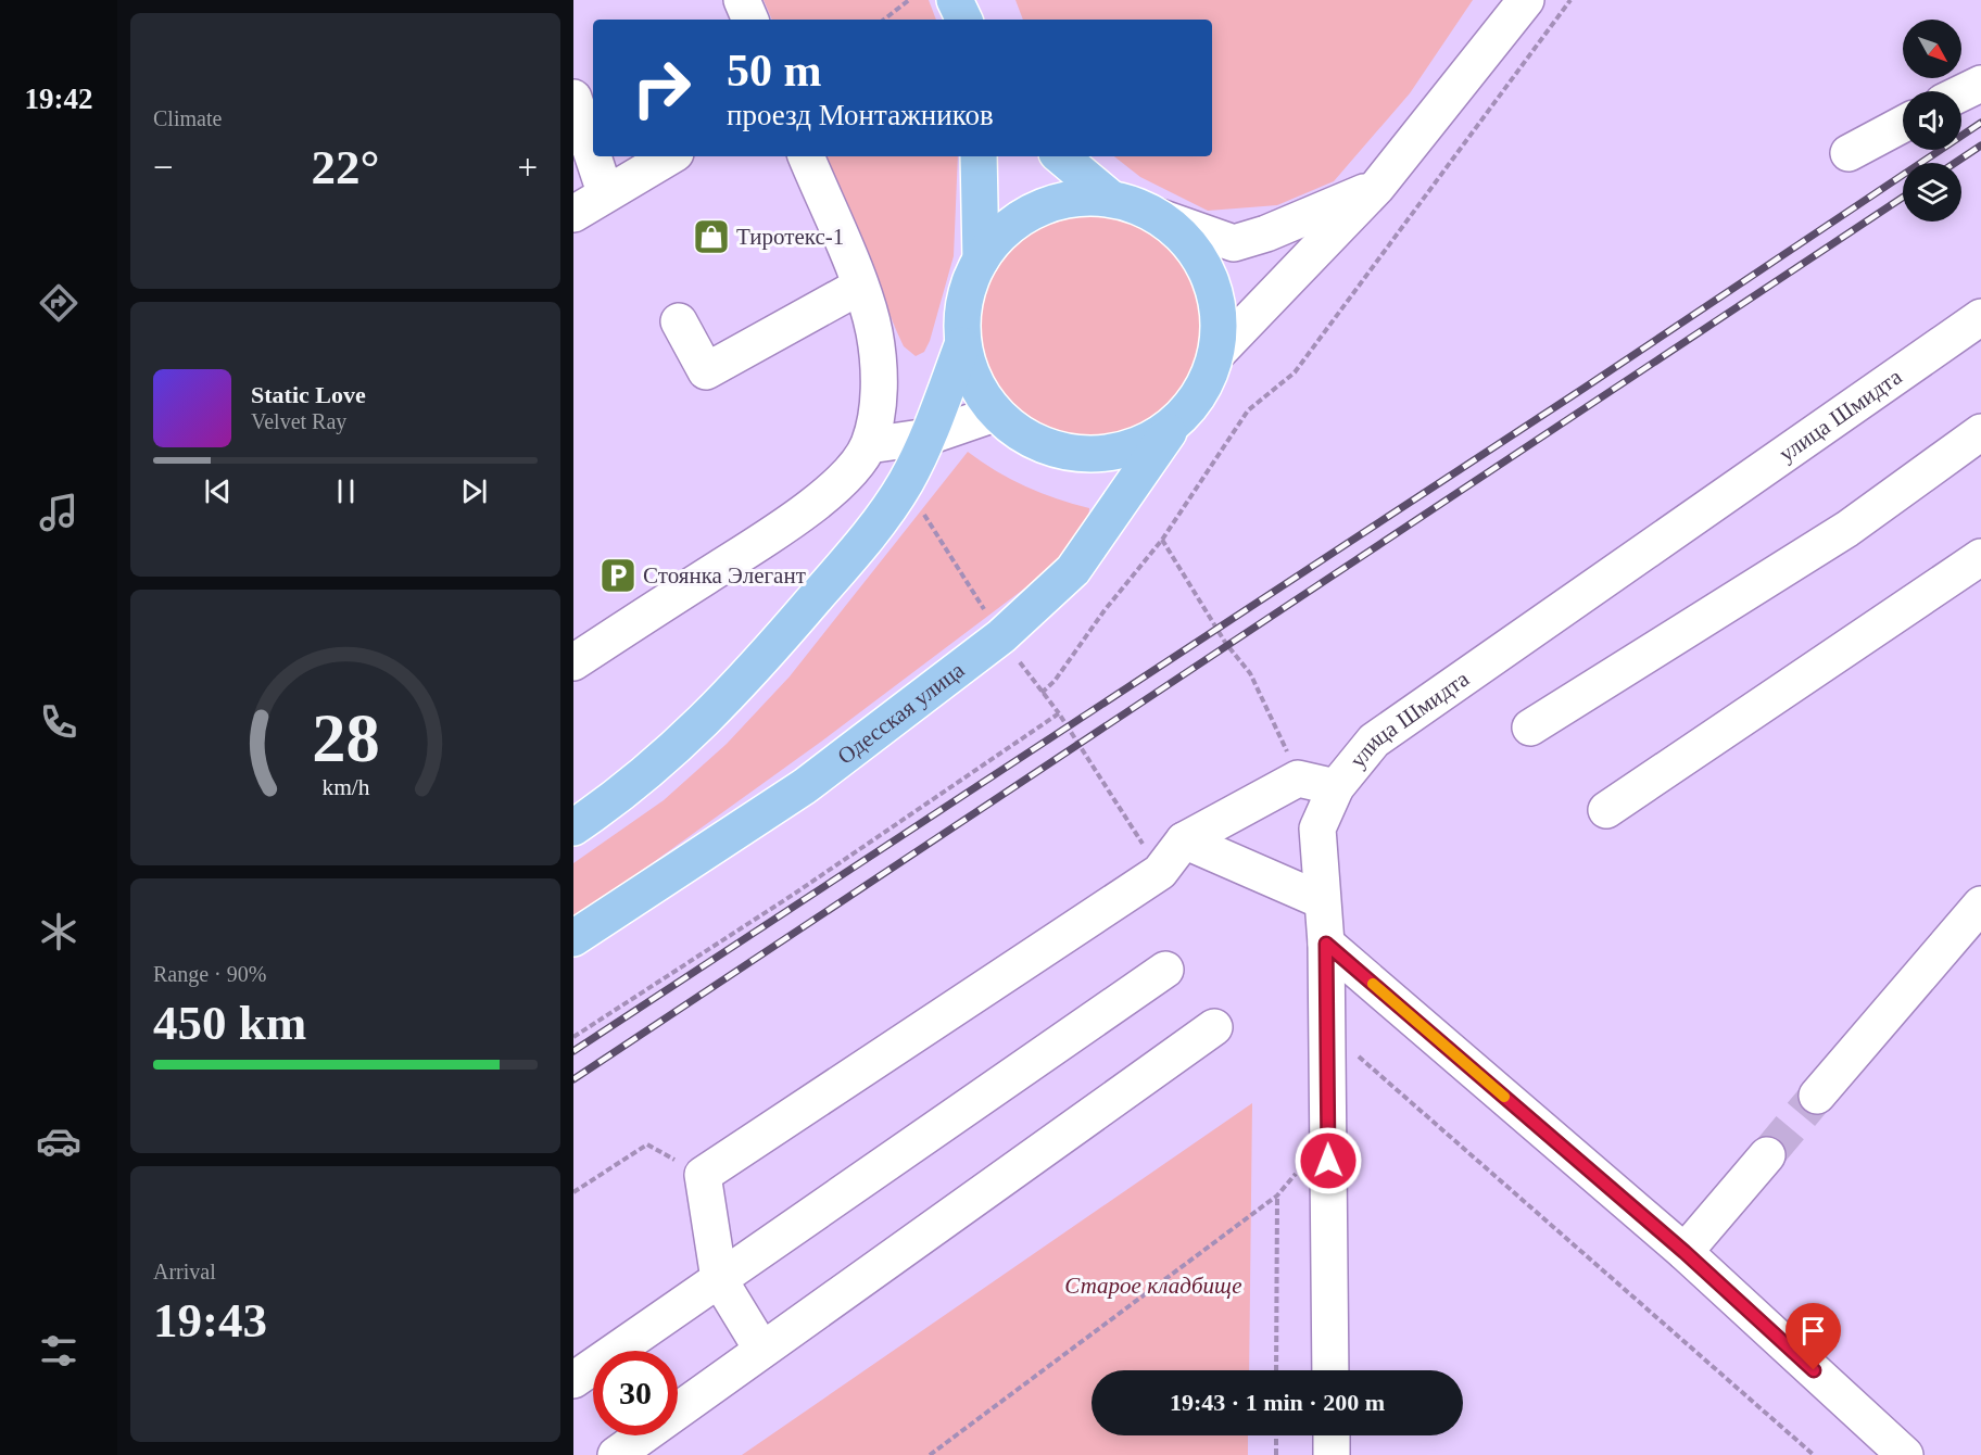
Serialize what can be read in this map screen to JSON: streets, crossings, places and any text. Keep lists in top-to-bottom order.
{
  "streets": {
    "main road": ["Одесская улица"],
    "street": ["улица Шмидта"]
  },
  "parks": ["Старое кладбище"],
  "places": {
    "shop": ["Тиротекс-1"],
    "parking": ["Стоянка Элегант"]
  },
  "north": "bottom right",
  "page": {
    "tabs": "19:42",
    "tile": [
      "Climate",
      ["Range · 90%", "450 km"],
      ["Arrival", "19:43"]
    ],
    "turn": ["50 m", "проезд Монтажников"],
    "heat": ["−", "22°", "+"],
    "song": ["Static Love", "Velvet Ray"],
    "limit": "30",
    "trip": "19:43 · 1 min · 200 m",
    "gauge": ["28", "km/h"]
  }
}
